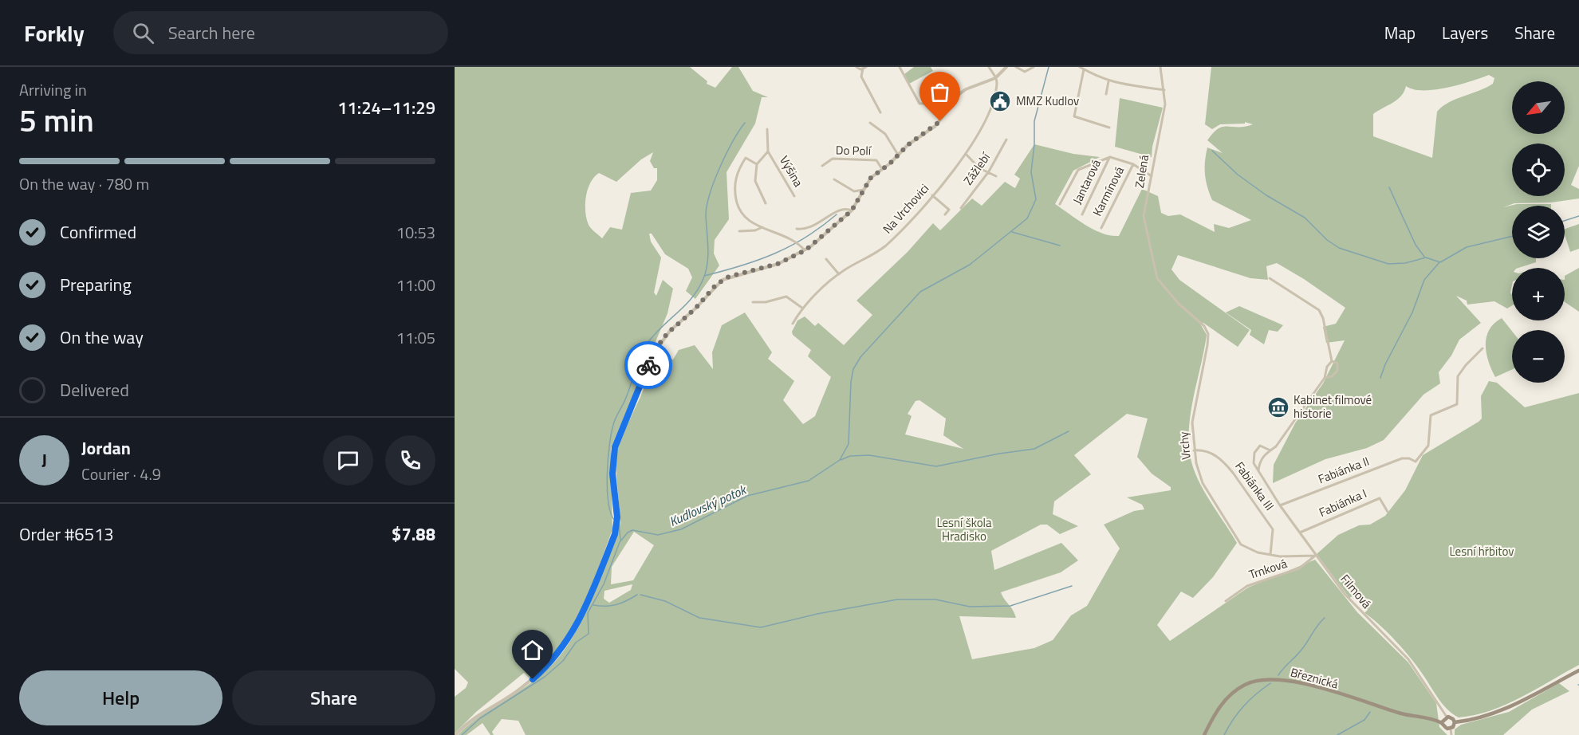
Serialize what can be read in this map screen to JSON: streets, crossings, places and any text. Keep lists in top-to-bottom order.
{
  "streets": {
    "main road": ["Březnická"],
    "street": [
      "Do Polí",
      "Zážlebí",
      "Výšina",
      "Zelená",
      "Jantarová",
      "Karmínová",
      "Na Vrchovici",
      "Vrchy",
      "Fabiánka II",
      "Fabiánka III",
      "Fabiánka I",
      "Trnková",
      "Filmová"
    ]
  },
  "crossings": [
    ["Zelená", "Vrchy"],
    ["Vrchy", "Fabiánka III"],
    ["Vrchy", "Trnková"],
    ["Vrchy", "Filmová"],
    ["Fabiánka II", "Filmová"],
    ["Fabiánka I", "Filmová"],
    ["Trnková", "Filmová"],
    ["Filmová", "Březnická"]
  ],
  "water": ["Kudlovský potok"],
  "parks": ["Lesní škola Hradisko", "Lesní hřbitov"],
  "places": {
    "public building": ["MMZ Kudlov"],
    "museum": ["Kabinet filmové historie"]
  },
  "north": "bottom left",
  "page": {
    "header": "Forkly",
    "search": "Search here",
    "nav": ["Map", "Layers", "Share"],
    "heading": ["5 min", "Arriving in", "11:24–11:29"],
    "panel": [
      "Jordan",
      "Courier · 4.9",
      "Order #6513",
      "$7.88"
    ],
    "map_buttons": ["+", "−"],
    "bar": "On the way · 780 m",
    "list": [
      ["Confirmed", "10:53"],
      ["Preparing", "11:00"],
      ["On the way", "11:05"],
      "Delivered"
    ],
    "round": "J",
    "buttons": ["Help", "Share"]
  }
}
